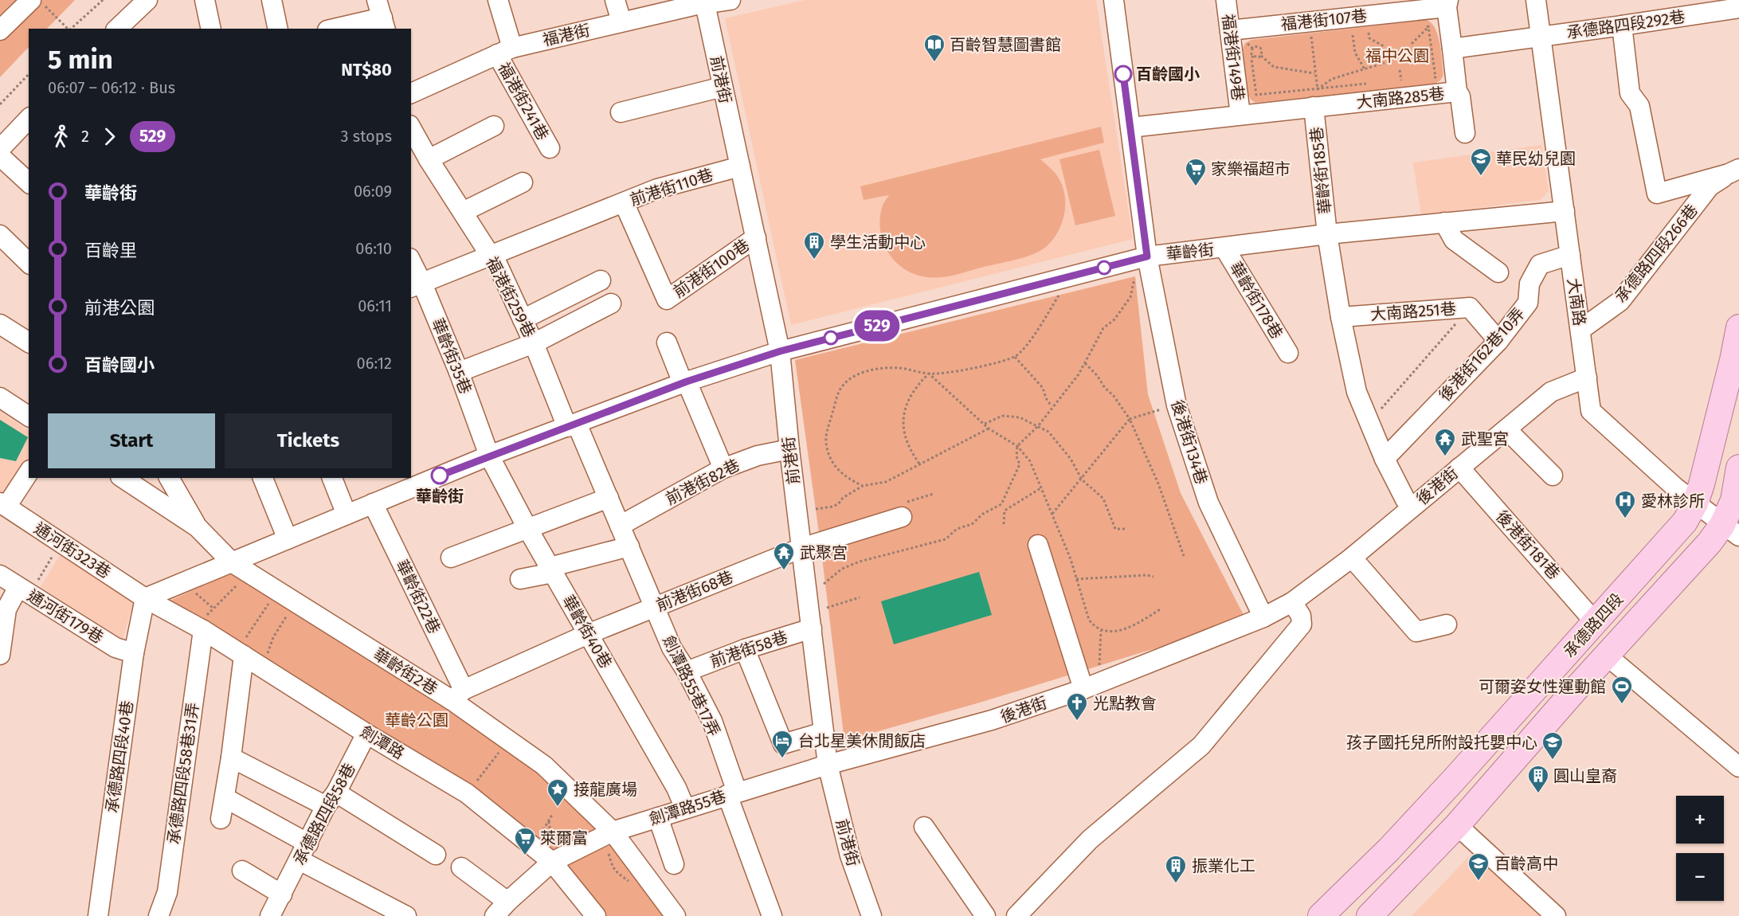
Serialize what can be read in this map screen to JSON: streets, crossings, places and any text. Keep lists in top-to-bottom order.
{
  "streets": {
    "main road": ["承德路四段"],
    "street": [
      "福港街107巷",
      "承德路四段292巷",
      "福港街",
      "福港街149巷",
      "前港街",
      "大南路285巷",
      "福港街241巷",
      "華齡街185巷",
      "前港街110巷",
      "華齡街",
      "承德路四段266巷",
      "前港街100巷",
      "福港街259巷",
      "華齡街178巷",
      "大南路",
      "大南路251巷",
      "後港街162巷10弄",
      "華齡街35巷",
      "後港街134巷",
      "前港街82巷",
      "後港街",
      "後港街181巷",
      "通河街323巷",
      "前港街68巷",
      "華齡街22巷",
      "通河街179巷",
      "華齡街40巷",
      "前港街58巷",
      "華齡街2巷",
      "劍潭路55巷17弄",
      "劍潭路",
      "承德路四段40巷",
      "承德路四段58巷31弄",
      "劍潭路55巷",
      "承德路四段58巷"
    ]
  },
  "crossings": [
    ["福港街107巷", "福港街149巷"],
    ["福港街107巷", "大南路285巷"],
    ["承德路四段292巷", "大南路"],
    ["福港街", "前港街"],
    ["福港街", "福港街241巷"],
    ["福港街149巷", "大南路285巷"],
    ["前港街", "前港街110巷"],
    ["前港街", "華齡街"],
    ["前港街", "前港街100巷"],
    ["前港街", "前港街82巷"],
    ["前港街", "後港街"],
    ["前港街", "前港街68巷"],
    ["前港街", "前港街58巷"],
    ["前港街", "劍潭路55巷"],
    ["大南路285巷", "華齡街185巷"],
    ["大南路285巷", "後港街134巷"],
    ["華齡街185巷", "華齡街"],
    ["前港街110巷", "前港街100巷"],
    ["華齡街", "福港街259巷"],
    ["華齡街", "華齡街178巷"],
    ["華齡街", "大南路"],
    ["華齡街", "華齡街35巷"],
    ["華齡街", "後港街134巷"],
    ["華齡街", "通河街323巷"],
    ["華齡街", "華齡街22巷"],
    ["華齡街", "華齡街40巷"],
    ["華齡街", "華齡街2巷"],
    ["華齡街", "劍潭路"],
    ["華齡街", "承德路四段40巷"],
    ["承德路四段266巷", "大南路"],
    ["福港街259巷", "前港街82巷"],
    ["福港街259巷", "劍潭路55巷17弄"],
    ["大南路", "後港街162巷10弄"],
    ["大南路", "後港街"],
    ["大南路", "承德路四段"],
    ["大南路251巷", "後港街162巷10弄"],
    ["華齡街35巷", "華齡街40巷"],
    ["後港街134巷", "後港街"],
    ["前港街82巷", "劍潭路55巷17弄"],
    ["後港街", "後港街181巷"],
    ["後港街", "劍潭路55巷"],
    ["後港街181巷", "承德路四段"],
    ["通河街323巷", "劍潭路"],
    ["通河街323巷", "承德路四段40巷"],
    ["前港街68巷", "華齡街22巷"],
    ["前港街68巷", "華齡街40巷"],
    ["前港街68巷", "華齡街2巷"],
    ["前港街68巷", "劍潭路55巷17弄"],
    ["華齡街22巷", "華齡街2巷"],
    ["通河街179巷", "承德路四段40巷"],
    ["華齡街40巷", "劍潭路55巷"],
    ["前港街58巷", "劍潭路55巷17弄"],
    ["華齡街2巷", "劍潭路55巷"],
    ["劍潭路55巷17弄", "劍潭路55巷"],
    ["劍潭路", "承德路四段40巷"],
    ["劍潭路", "承德路四段58巷31弄"],
    ["劍潭路", "劍潭路55巷"],
    ["劍潭路", "承德路四段58巷"]
  ],
  "parks": ["福中公園", "華齡公園"],
  "places": {
    "library": ["百齡智慧圖書館"],
    "other": ["百齡國小", "華齡街"],
    "school or university": ["華民幼兒園", "孩子國托兒所附設托嬰中心", "百齡高中"],
    "supermarket": ["家樂福超市", "萊爾富"],
    "building": ["學生活動中心", "圓山皇裔", "振業化工"],
    "temple": ["武聖宮", "武聚宮"],
    "hospital": ["愛林診所"],
    "sports": ["可爾姿女性運動館"],
    "church": ["光點教會"],
    "hotel": ["台北星美休閒飯店"],
    "place": ["接龍廣場"]
  },
  "lines": ["bus line 529"],
  "page": {
    "on_map": "529",
    "heading": ["5 min", "06:07 – 06:12 · Bus", "NT$80"],
    "legs": ["2", "529", "3 stops"],
    "list": [
      {
        "name": "華齡街",
        "value": "06:09"
      },
      {
        "name": "百齡里",
        "value": "06:10"
      },
      {
        "name": "前港公園",
        "value": "06:11"
      },
      {
        "name": "百齡國小",
        "value": "06:12"
      }
    ],
    "buttons": ["Start", "Tickets"],
    "map_buttons": ["+", "−"]
  }
}
